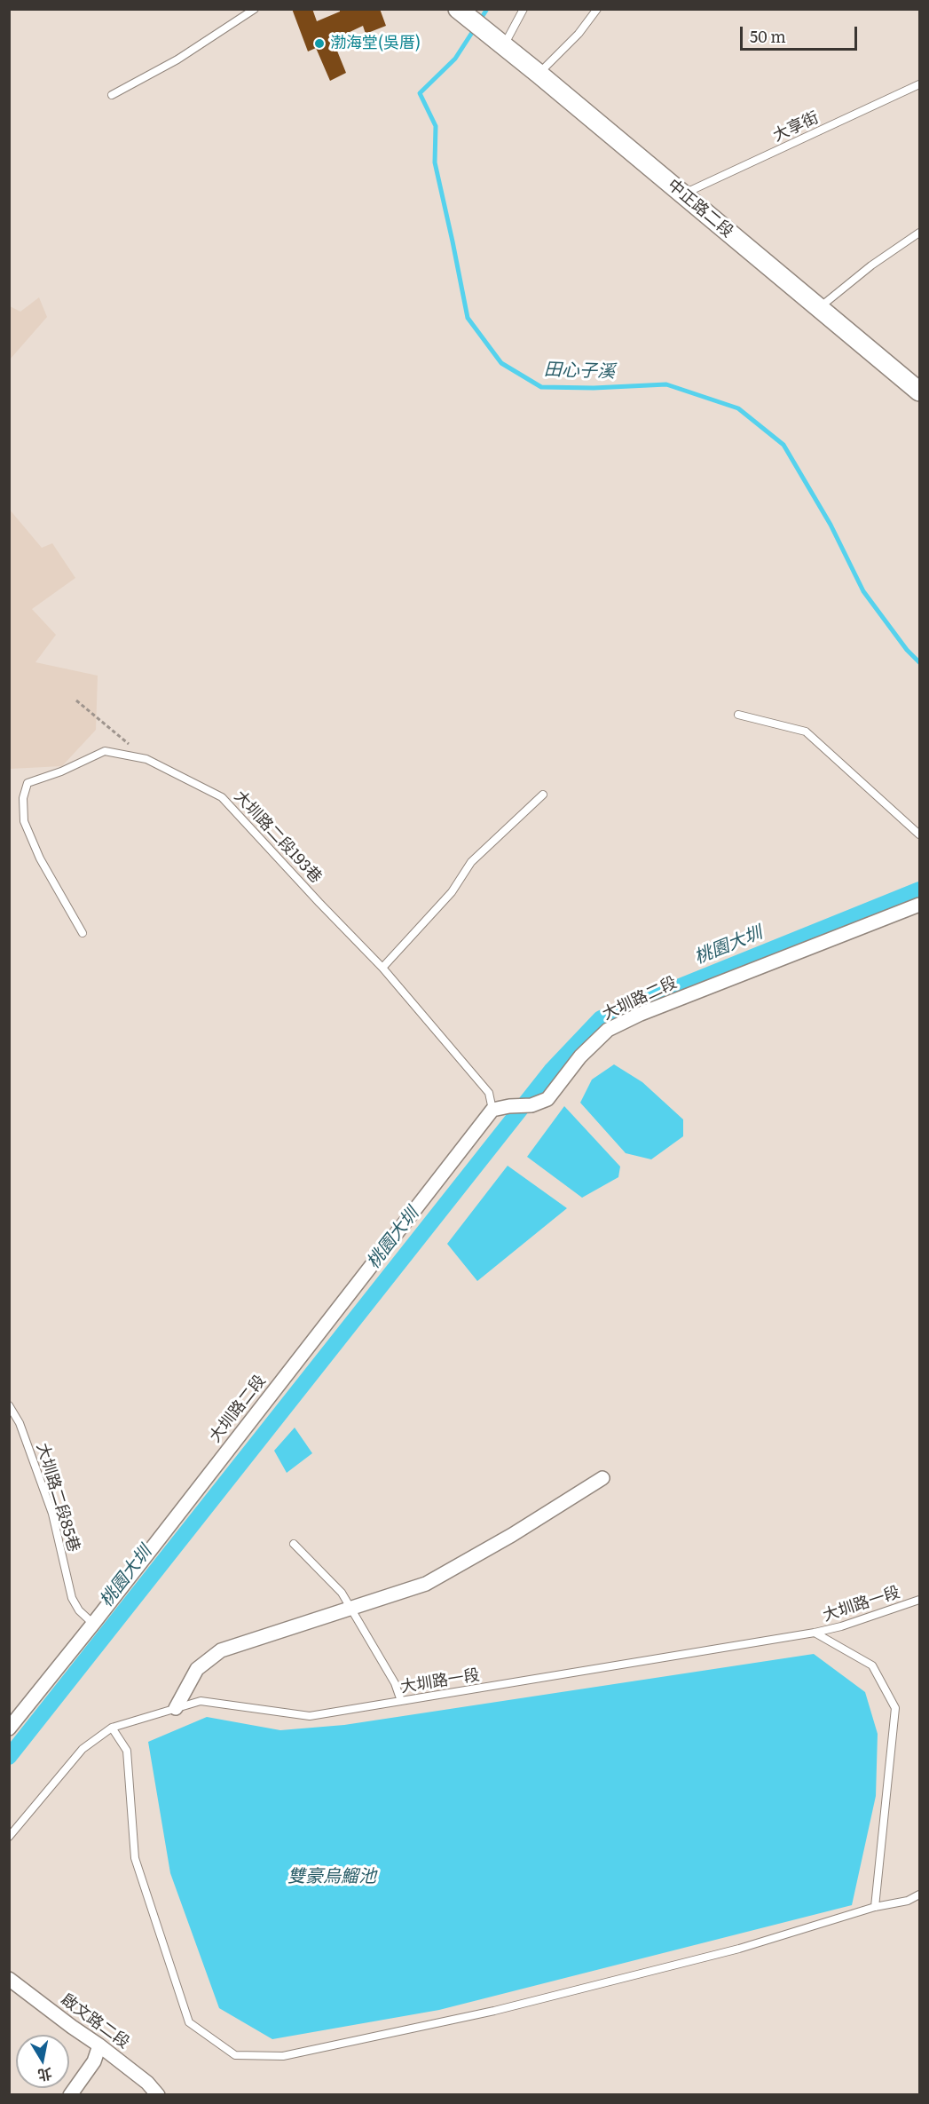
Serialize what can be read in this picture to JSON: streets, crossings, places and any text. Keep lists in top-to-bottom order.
{
  "streets": {
    "main road": ["中正路二段"],
    "street": ["大圳路二段", "啟文路二段"],
    "lane": [
      "大享街",
      "大圳路二段193巷",
      "大圳路二段85巷",
      "大圳路一段"
    ]
  },
  "crossings": [
    ["大享街", "中正路二段"],
    ["大圳路二段193巷", "大圳路二段"],
    ["大圳路二段", "大圳路二段85巷"]
  ],
  "water": ["田心子溪", "桃園大圳", "雙豪烏鰡池"],
  "places": ["渤海堂(吳厝)"],
  "scale_bar": "50 m",
  "north": "bottom"
}
